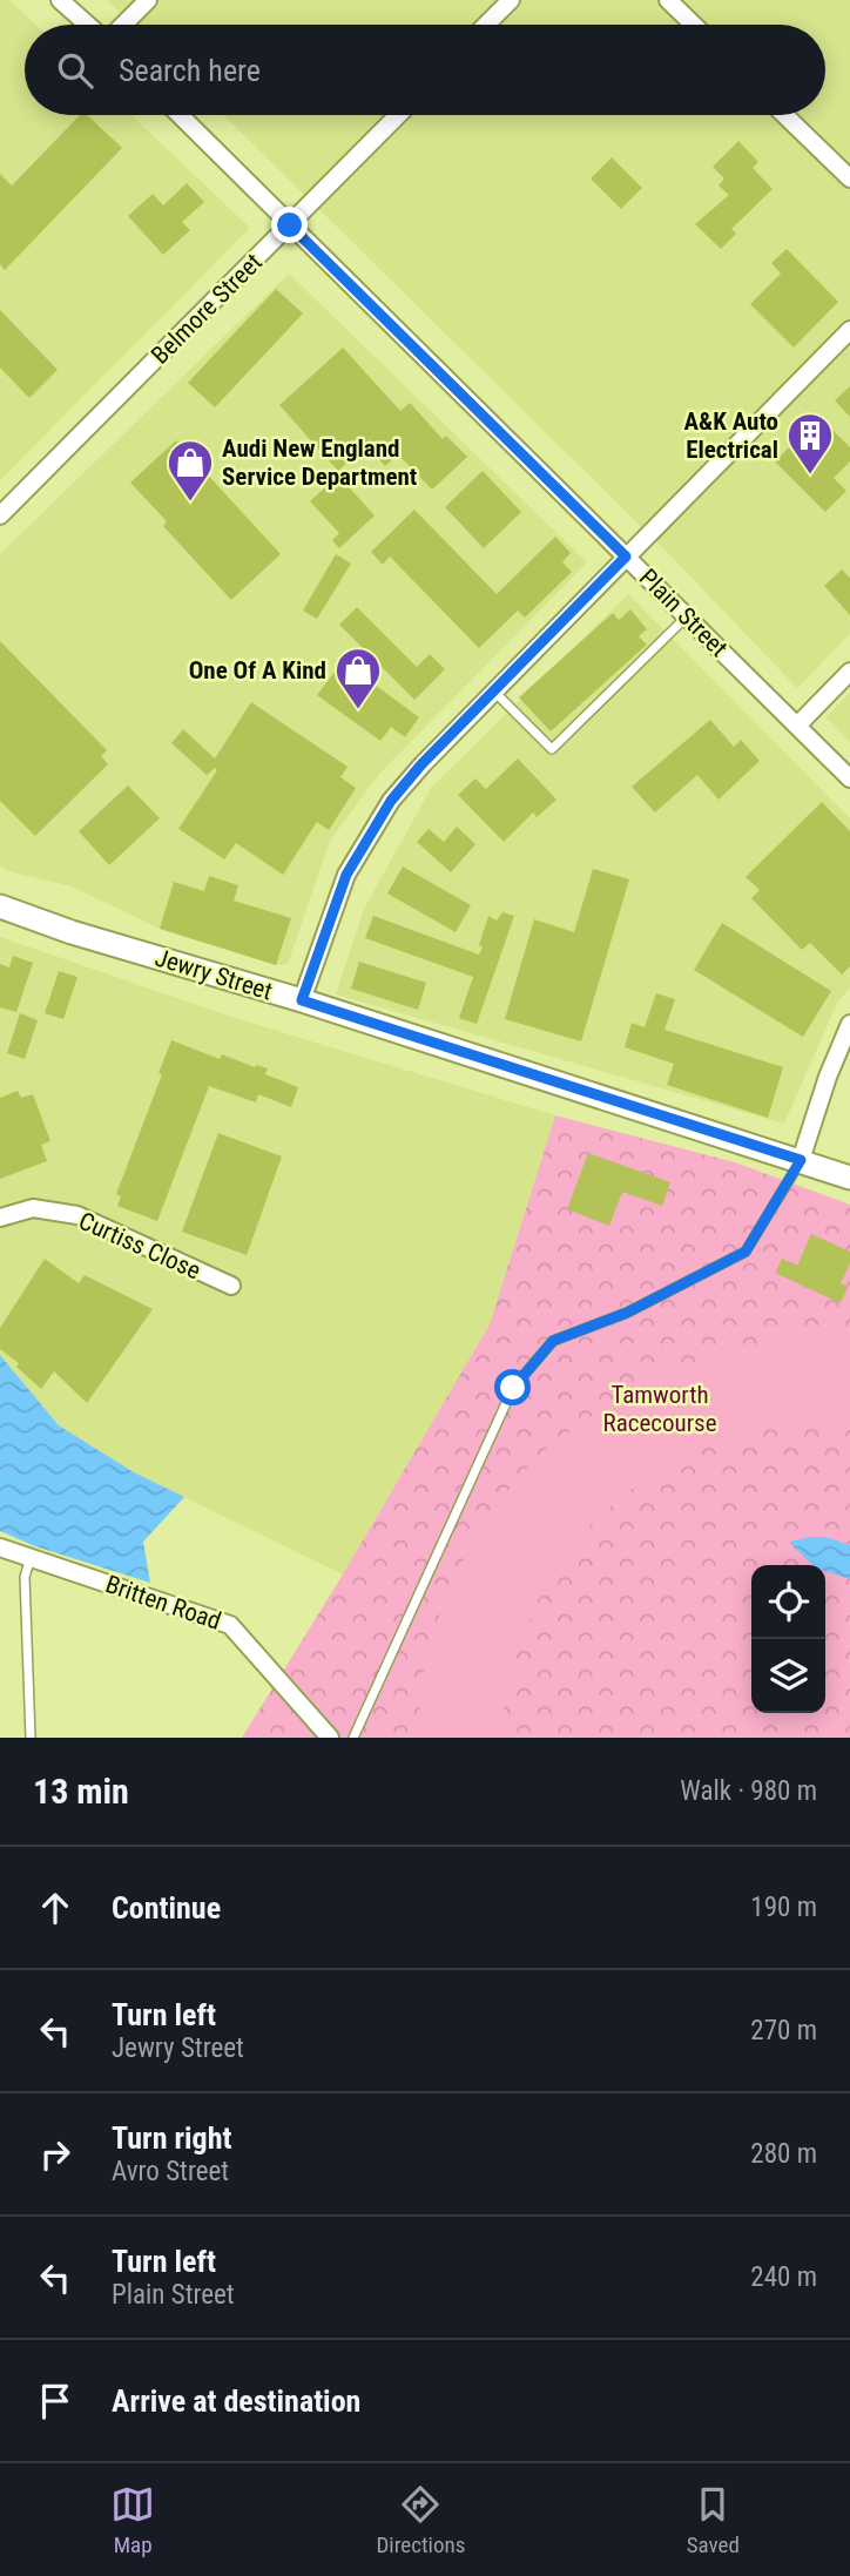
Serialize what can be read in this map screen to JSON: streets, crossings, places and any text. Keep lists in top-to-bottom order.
{
  "streets": {
    "main road": ["Jewry Street"],
    "street": [
      "Belmore Street",
      "Plain Street",
      "Curtiss Close",
      "Britten Road"
    ]
  },
  "crossings": [
    ["Belmore Street", "Plain Street"]
  ],
  "parks": ["Tamworth Racecourse"],
  "places": {
    "building": ["A&K Auto Electrical"],
    "shop": ["Audi New England Service Department", "One Of A Kind"]
  },
  "page": {
    "search": "Search here",
    "heading": ["13 min", "Walk · 980 m"],
    "list": [
      ["Continue", "190 m"],
      ["Turn left", "Jewry Street", "270 m"],
      ["Turn right", "Avro Street", "280 m"],
      ["Turn left", "Plain Street", "240 m"],
      "Arrive at destination"
    ],
    "nav": ["Map", "Directions", "Saved"]
  }
}
